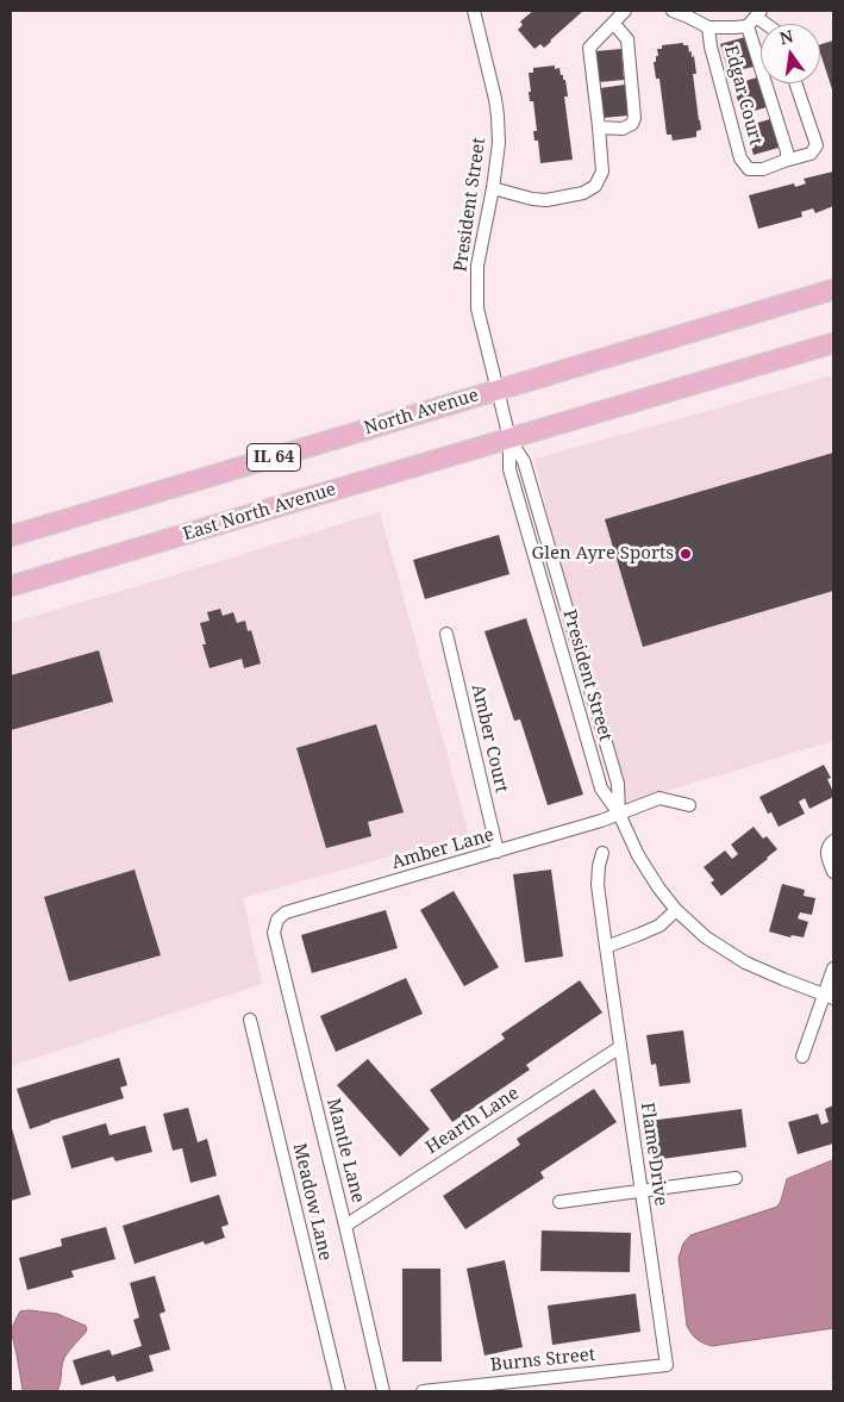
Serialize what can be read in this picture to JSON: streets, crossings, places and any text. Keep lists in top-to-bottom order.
{
  "streets": {
    "main road": ["North Avenue", "IL 64", "East North Avenue"],
    "street": [
      "Edgar Court",
      "President Street",
      "Amber Court",
      "Amber Lane",
      "Hearth Lane",
      "Mantle Lane",
      "Flame Drive",
      "Meadow Lane",
      "Burns Street"
    ]
  },
  "crossings": [
    ["President Street", "North Avenue"],
    ["President Street", "East North Avenue"],
    ["President Street", "Amber Lane"],
    ["Amber Court", "Amber Lane"],
    ["Amber Lane", "Mantle Lane"],
    ["Hearth Lane", "Mantle Lane"],
    ["Hearth Lane", "Flame Drive"],
    ["Flame Drive", "Burns Street"]
  ],
  "places": ["Glen Ayre Sports"],
  "north": "top"
}
